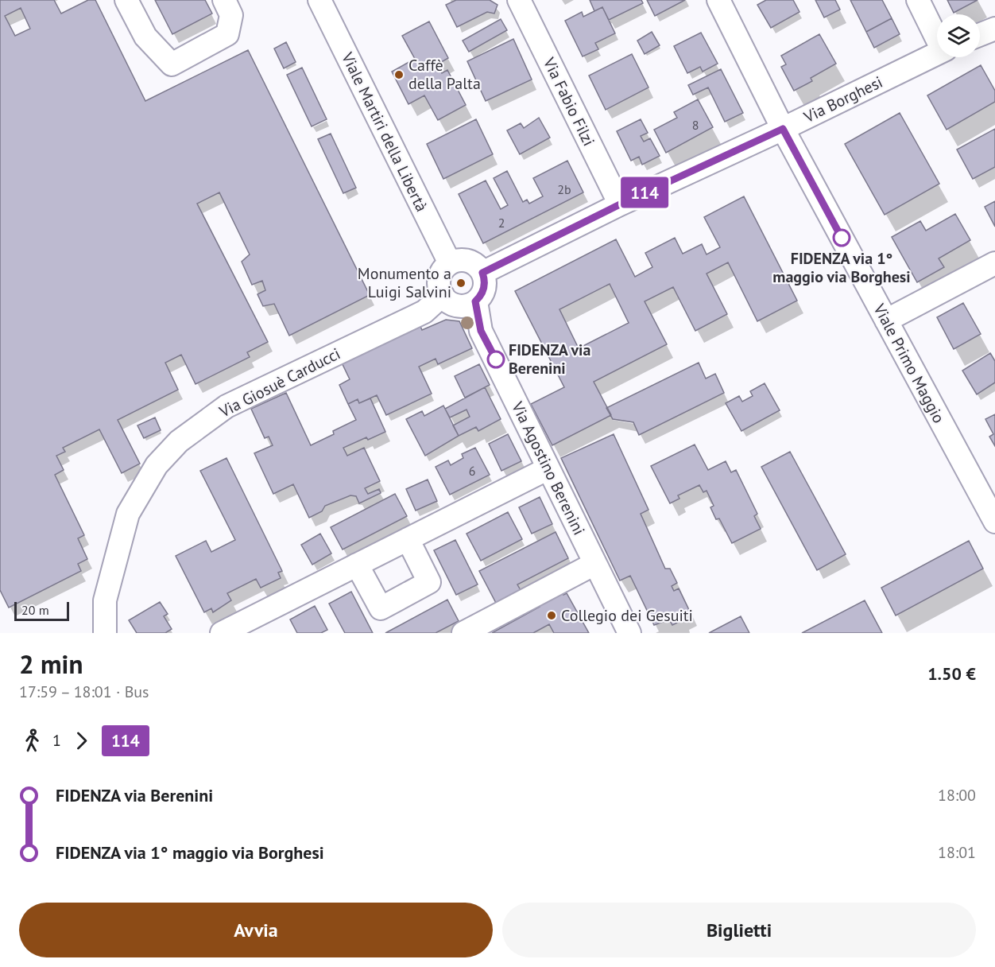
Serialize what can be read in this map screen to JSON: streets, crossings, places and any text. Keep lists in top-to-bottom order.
{
  "streets": {
    "street": [
      "Via Borghesi",
      "Via Fabio Filzi",
      "Viale Martiri della Libertà",
      "Viale Primo Maggio",
      "Via Giosuè Carducci",
      "Via Agostino Berenini"
    ]
  },
  "crossings": [
    ["Via Borghesi", "Via Fabio Filzi"],
    ["Via Borghesi", "Viale Martiri della Libertà"],
    ["Via Borghesi", "Viale Primo Maggio"],
    ["Via Borghesi", "Via Giosuè Carducci"],
    ["Via Borghesi", "Via Agostino Berenini"],
    ["Viale Martiri della Libertà", "Via Giosuè Carducci"],
    ["Viale Martiri della Libertà", "Via Agostino Berenini"],
    ["Via Giosuè Carducci", "Via Agostino Berenini"]
  ],
  "places": [
    "Caffè della Palta",
    "FIDENZA via 1° maggio via Borghesi",
    "Monumento a Luigi Salvini",
    "FIDENZA via Berenini",
    "Collegio dei Gesuiti"
  ],
  "lines": ["bus line 114"],
  "house_numbers": [
    "8",
    "2b",
    "2",
    "6"
  ],
  "scale_bar": "20 m",
  "page": {
    "on_map": "114",
    "scale": "20 m",
    "heading": ["2 min", "17:59 – 18:01 · Bus", "1.50 €"],
    "legs": ["1", "114"],
    "list": [
      {
        "name": "FIDENZA via Berenini",
        "value": "18:00"
      },
      {
        "name": "FIDENZA via 1° maggio via Borghesi",
        "value": "18:01"
      }
    ],
    "buttons": ["Avvia", "Biglietti"]
  }
}
